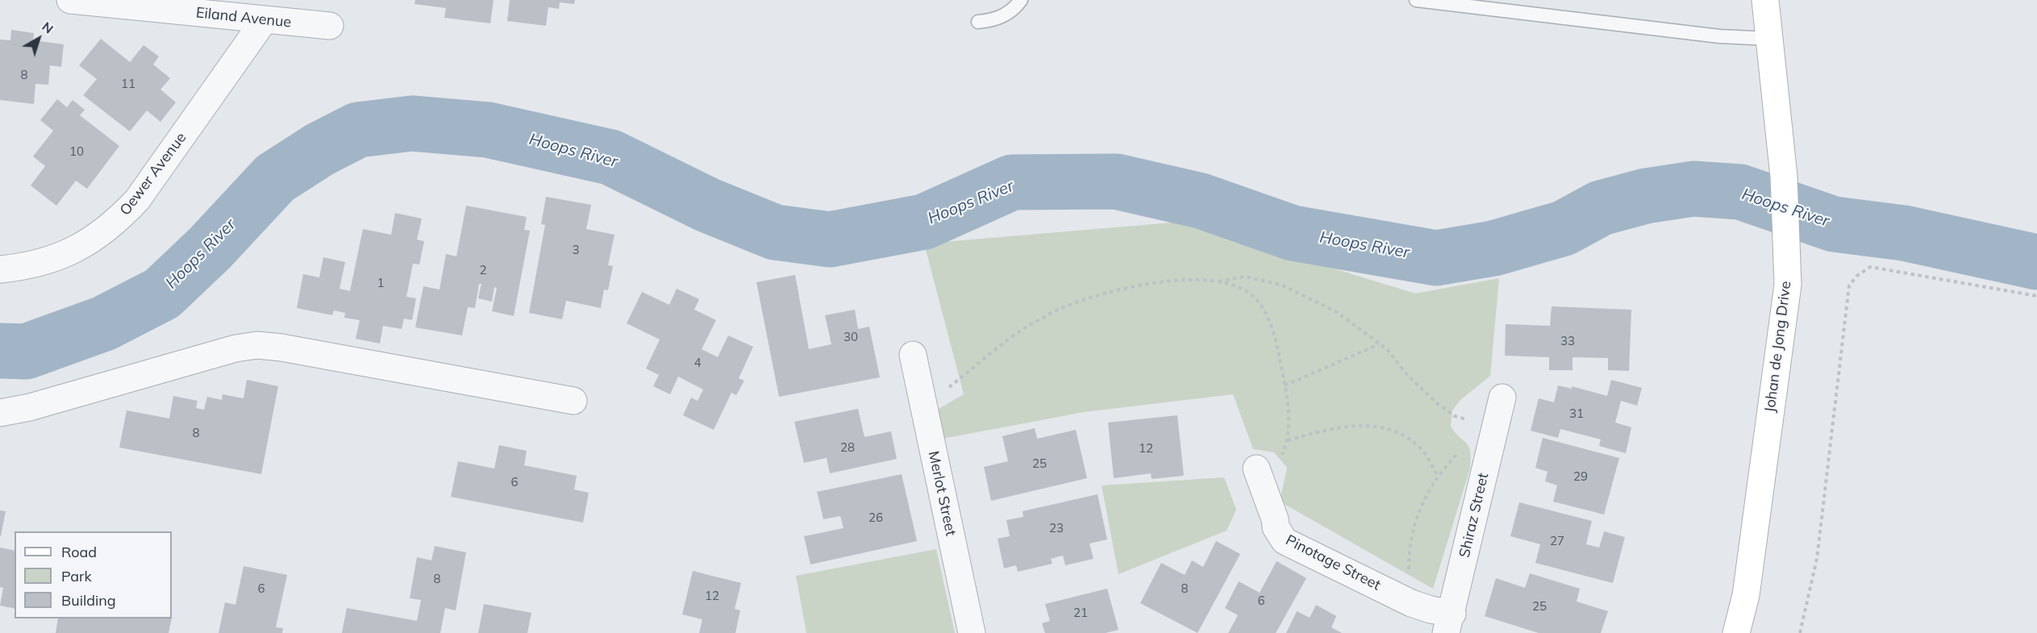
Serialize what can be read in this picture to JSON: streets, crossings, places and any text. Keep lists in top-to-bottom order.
{
  "streets": {
    "street": [
      "Eiland Avenue",
      "Oewer Avenue",
      "Johan de Jong Drive",
      "Merlot Street",
      "Shiraz Street",
      "Pinotage Street"
    ]
  },
  "crossings": [
    ["Eiland Avenue", "Oewer Avenue"],
    ["Shiraz Street", "Pinotage Street"]
  ],
  "water": ["Hoops River"],
  "house_numbers": [
    "8",
    "11",
    "10",
    "3",
    "2",
    "1",
    "30",
    "33",
    "4",
    "31",
    "8",
    "28",
    "12",
    "25",
    "29",
    "6",
    "26",
    "23",
    "27",
    "8",
    "6",
    "8",
    "12",
    "6",
    "25",
    "21"
  ],
  "legend": ["Road", "Park", "Building"],
  "north": "top right"
}
